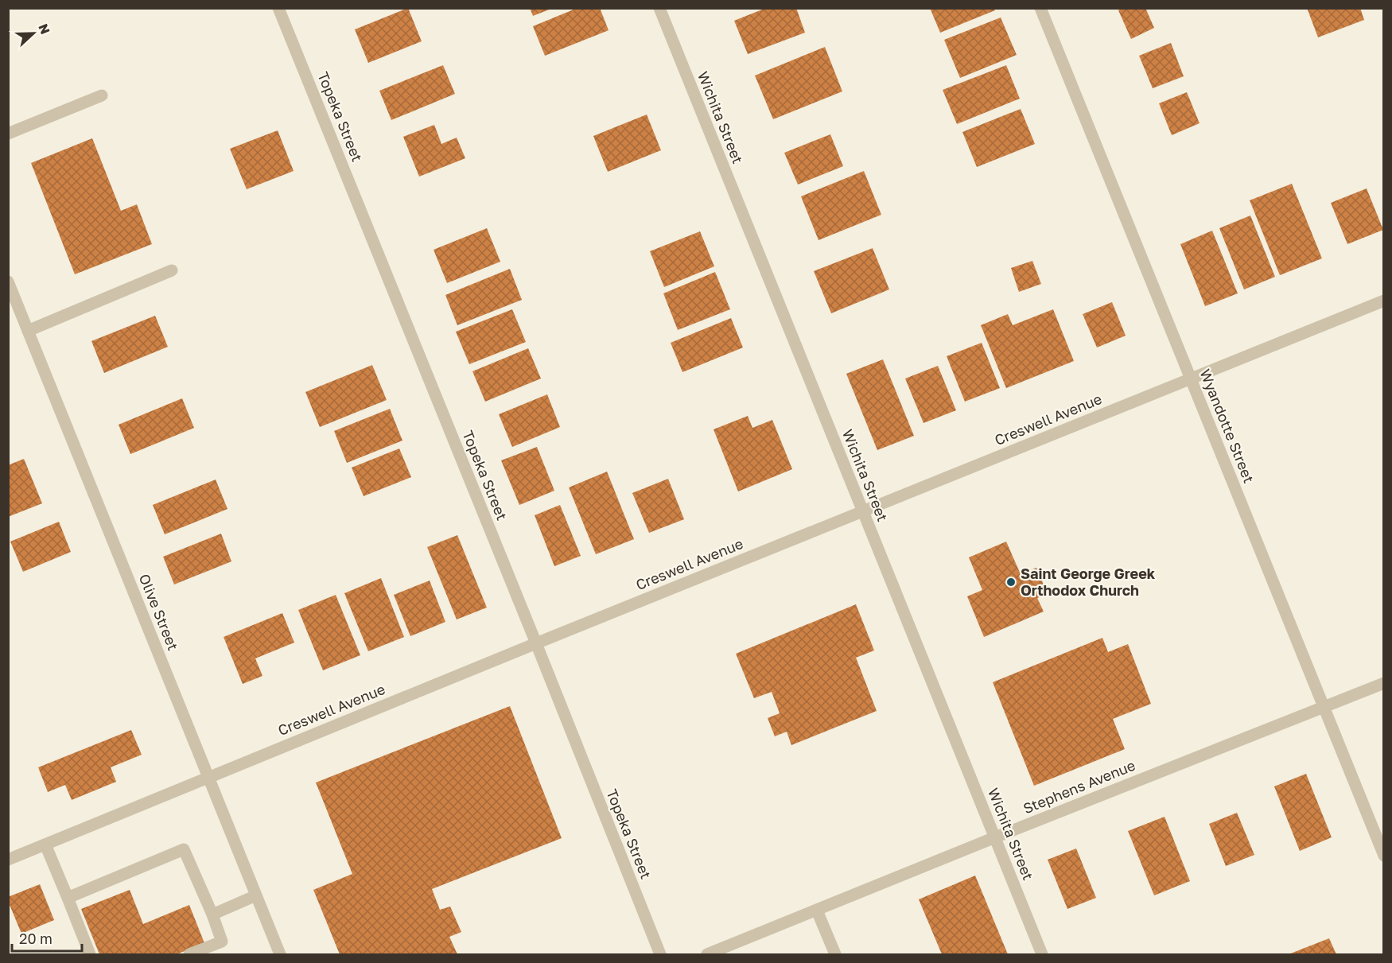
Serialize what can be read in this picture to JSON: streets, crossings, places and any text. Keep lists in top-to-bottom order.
{
  "streets": {
    "street": [
      "Topeka Street",
      "Wichita Street",
      "Creswell Avenue",
      "Wyandotte Street",
      "Olive Street",
      "Stephens Avenue"
    ]
  },
  "crossings": [
    ["Topeka Street", "Creswell Avenue"],
    ["Wichita Street", "Creswell Avenue"],
    ["Wichita Street", "Stephens Avenue"],
    ["Creswell Avenue", "Wyandotte Street"],
    ["Creswell Avenue", "Olive Street"],
    ["Wyandotte Street", "Stephens Avenue"]
  ],
  "places": ["Saint George Greek Orthodox Church"],
  "scale_bar": "20 m",
  "north": "right"
}
